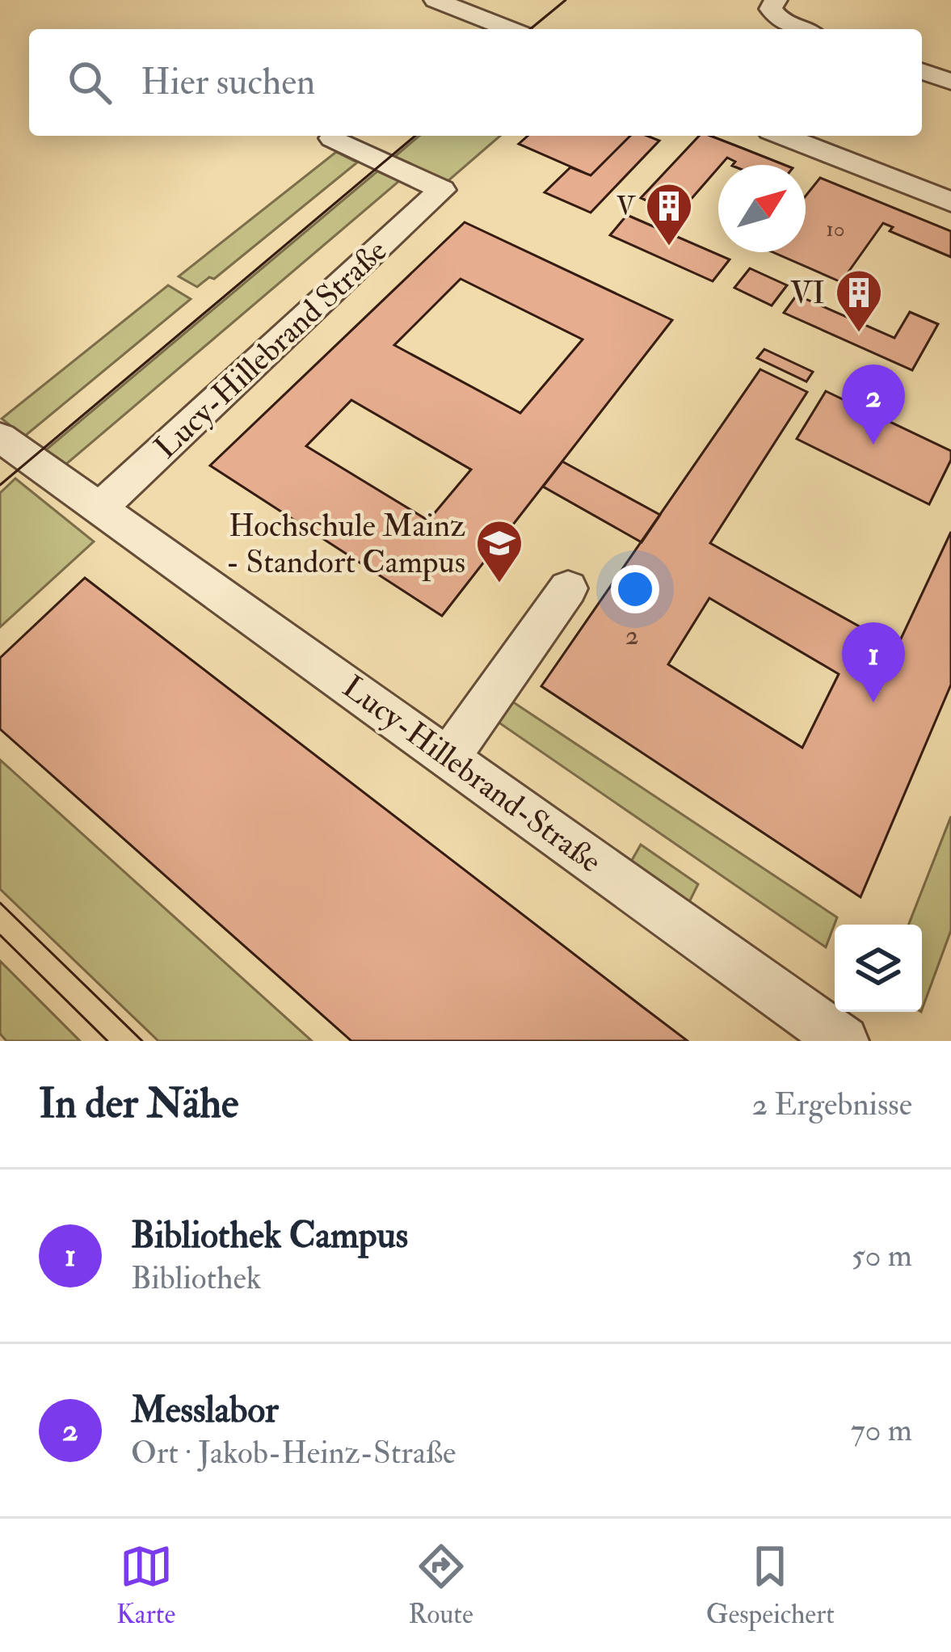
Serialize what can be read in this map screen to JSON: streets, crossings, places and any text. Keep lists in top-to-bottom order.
{
  "streets": {
    "street": ["Lucy-Hillebrand Straße", "Lucy-Hillebrand-Straße"]
  },
  "crossings": [
    ["Lucy-Hillebrand Straße", "Lucy-Hillebrand-Straße"]
  ],
  "places": {
    "building": ["V", "VI"],
    "school or university": ["Hochschule Mainz - Standort Campus"]
  },
  "house_numbers": ["10", "2"],
  "north": "top right",
  "page": {
    "search": "Hier suchen",
    "pins": ["2", "1"],
    "heading": ["In der Nähe", "2 Ergebnisse"],
    "list": [
      {
        "mark": "1",
        "name": "Bibliothek Campus",
        "note": "Bibliothek",
        "value": "50 m"
      },
      {
        "mark": "2",
        "name": "Messlabor",
        "note": "Ort · Jakob-Heinz-Straße",
        "value": "70 m"
      }
    ],
    "nav": ["Karte", "Route", "Gespeichert"]
  }
}
